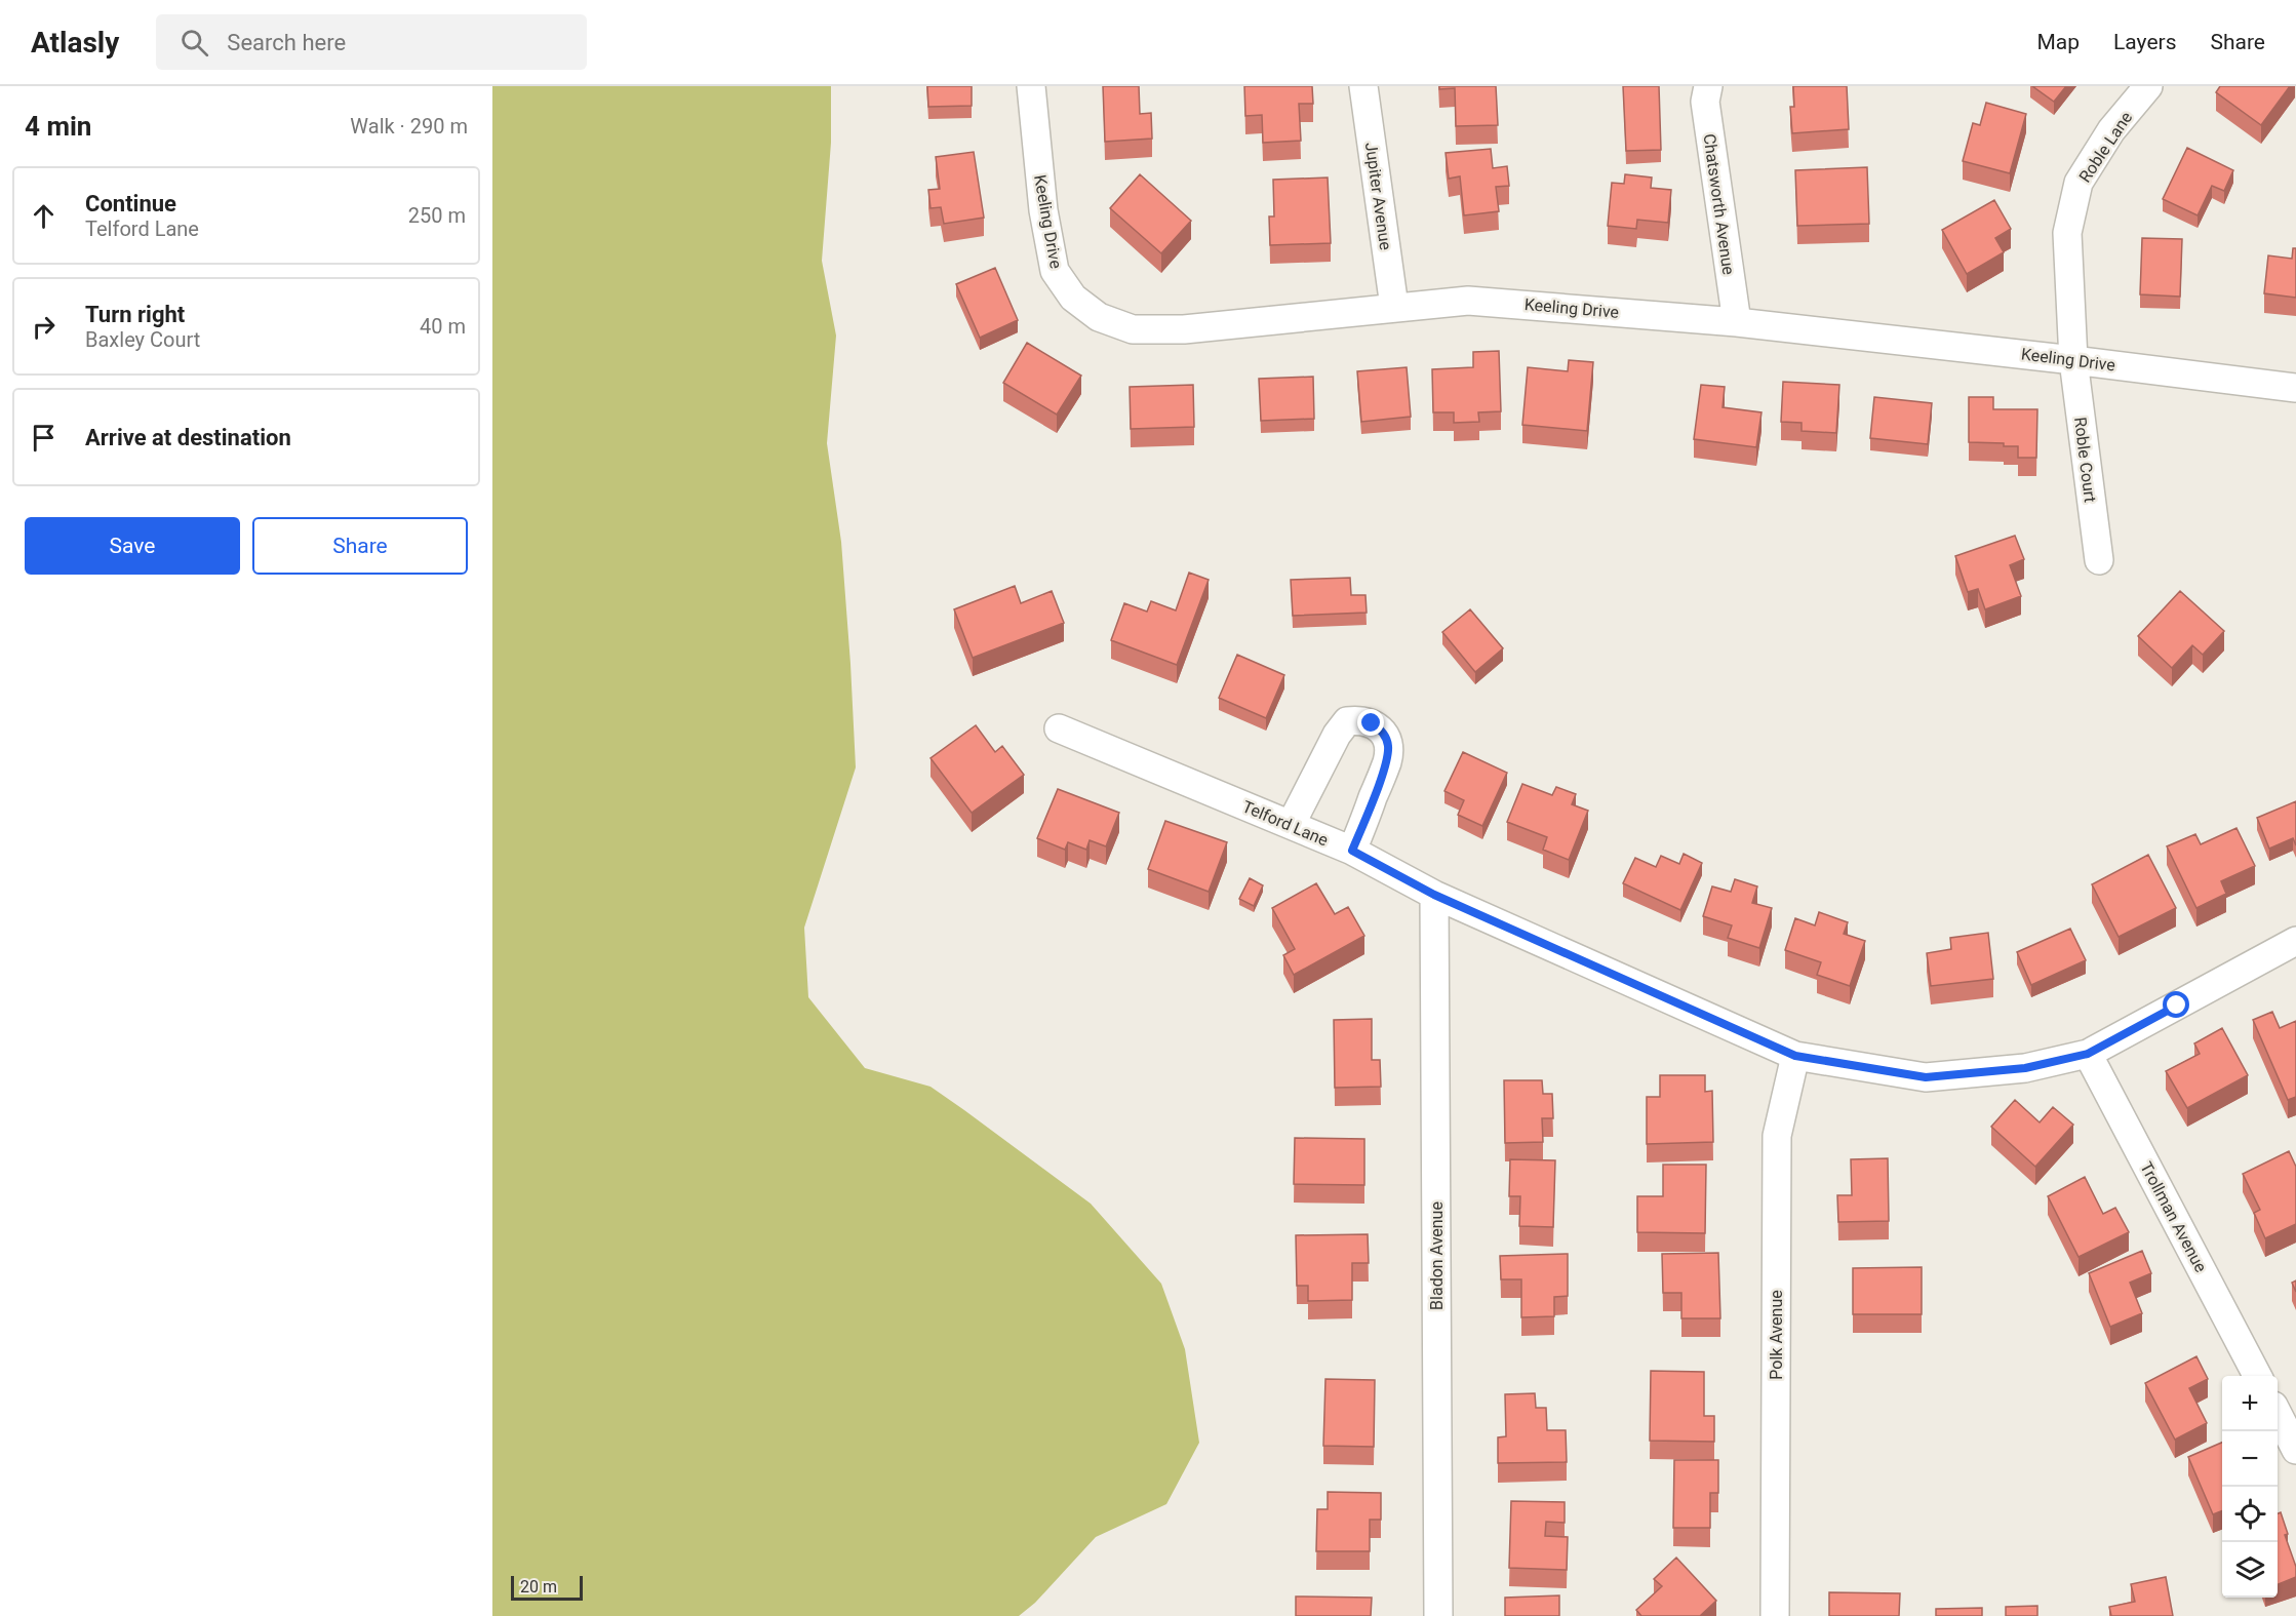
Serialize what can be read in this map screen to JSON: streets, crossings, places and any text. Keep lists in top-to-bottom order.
{
  "streets": {
    "street": [
      "Roble Lane",
      "Jupiter Avenue",
      "Chatsworth Avenue",
      "Keeling Drive",
      "Roble Court",
      "Telford Lane",
      "Trollman Avenue",
      "Bladon Avenue",
      "Polk Avenue"
    ]
  },
  "crossings": [
    ["Roble Lane", "Keeling Drive"],
    ["Roble Lane", "Roble Court"],
    ["Jupiter Avenue", "Keeling Drive"],
    ["Chatsworth Avenue", "Keeling Drive"],
    ["Keeling Drive", "Roble Court"],
    ["Telford Lane", "Trollman Avenue"],
    ["Telford Lane", "Bladon Avenue"],
    ["Telford Lane", "Polk Avenue"]
  ],
  "scale_bar": "20 m",
  "page": {
    "header": "Atlasly",
    "search": "Search here",
    "nav": ["Map", "Layers", "Share"],
    "heading": ["4 min", "Walk · 290 m"],
    "list": [
      ["Continue", "Telford Lane", "250 m"],
      ["Turn right", "Baxley Court", "40 m"],
      "Arrive at destination"
    ],
    "buttons": ["Save", "Share"],
    "map_buttons": ["+", "−"],
    "scale": "20 m"
  }
}
